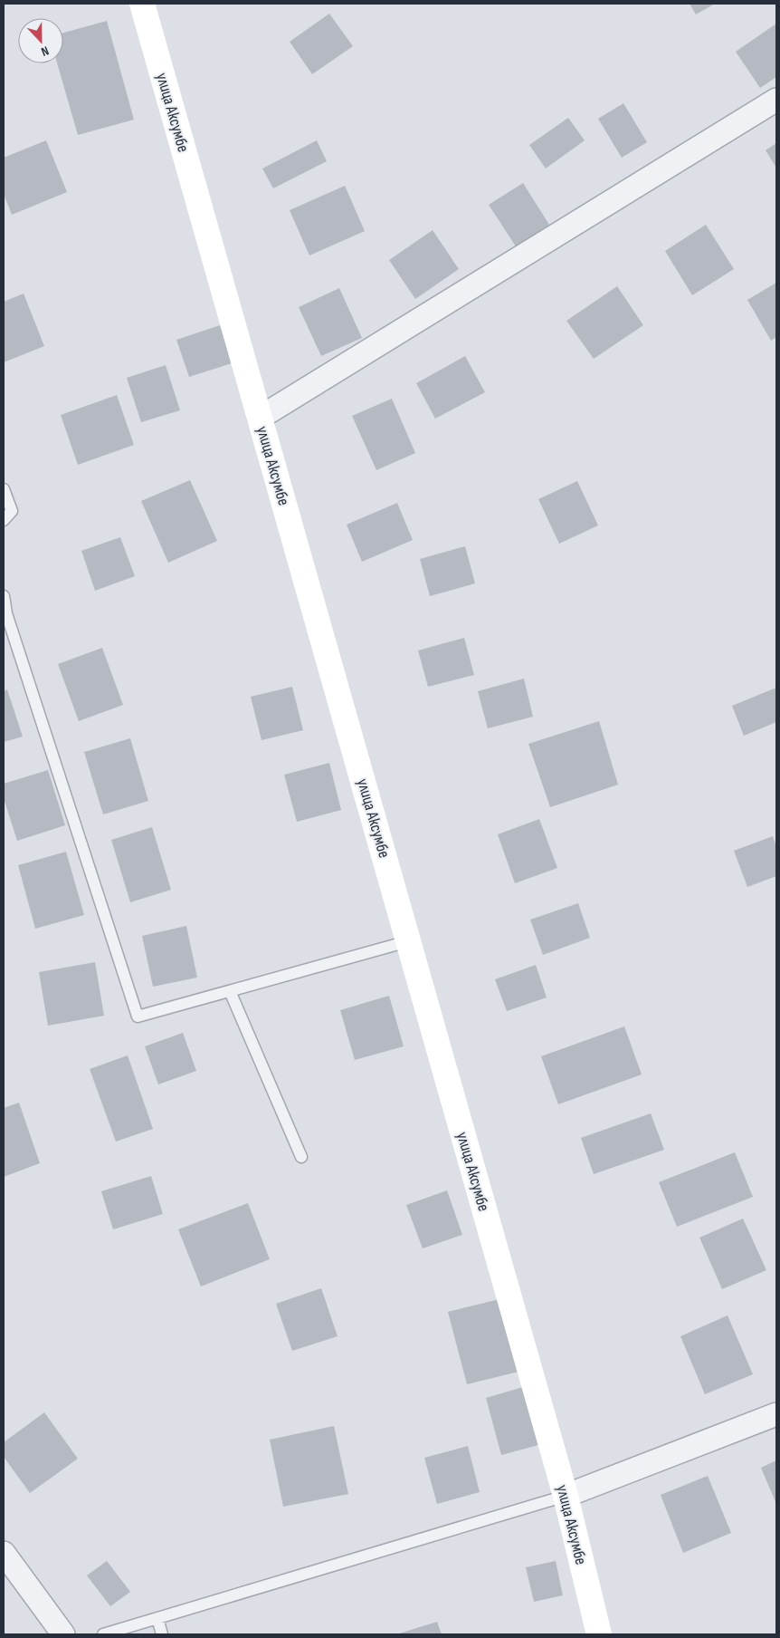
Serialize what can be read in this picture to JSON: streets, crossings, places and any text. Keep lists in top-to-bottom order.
{
  "streets": {
    "main road": ["улица Аксумбе"]
  },
  "north": "bottom"
}
